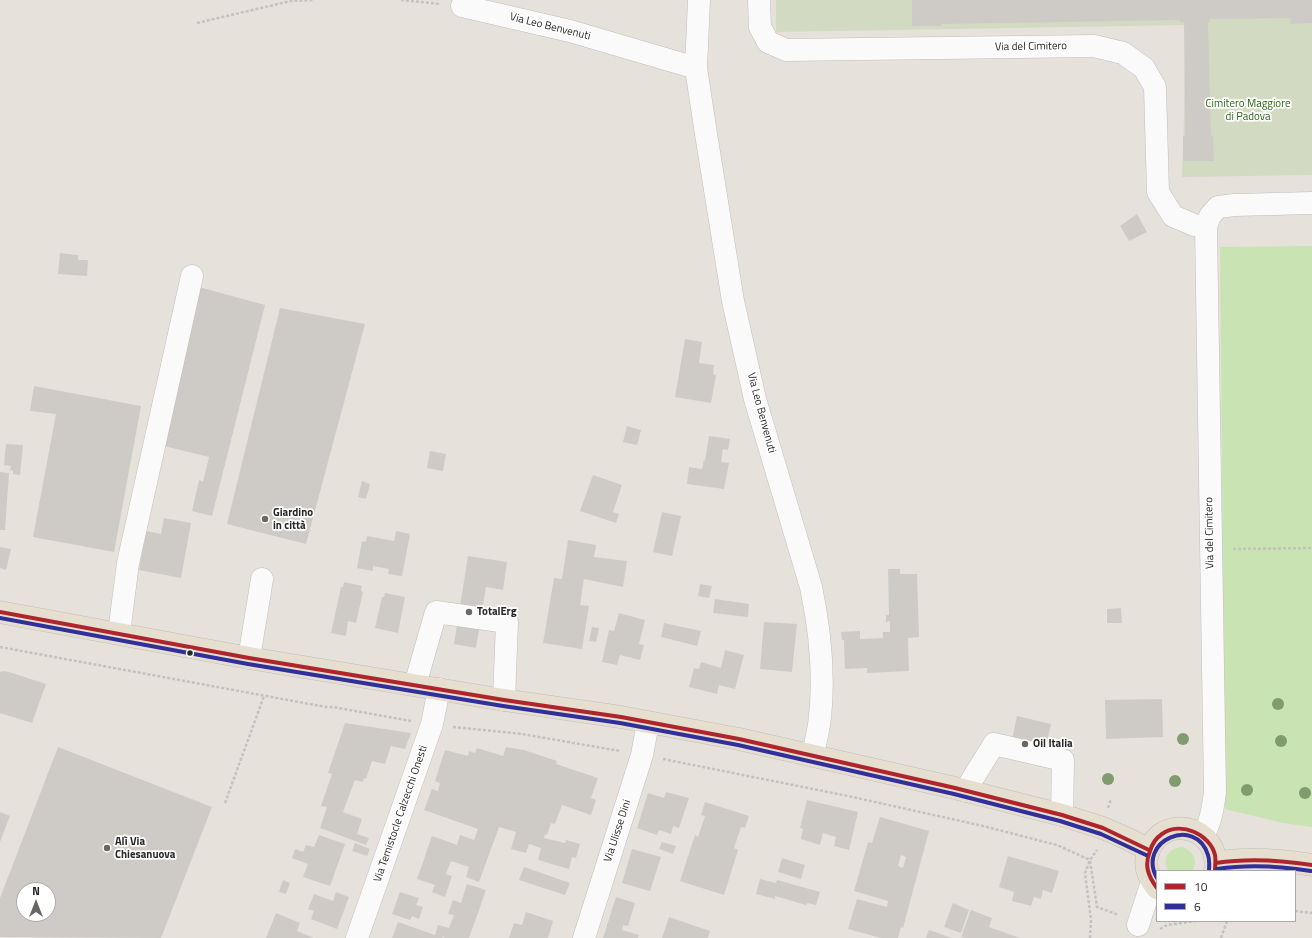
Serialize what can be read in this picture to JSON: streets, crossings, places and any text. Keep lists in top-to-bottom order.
{
  "streets": {
    "street": [
      "Via Leo Benvenuti",
      "Via del Cimitero",
      "Via Temistocle Calzecchi Onesti",
      "Via Ulisse Dini"
    ]
  },
  "parks": ["Cimitero Maggiore di Padova"],
  "places": [
    "Giardino in città",
    "TotalErg",
    "Oil Italia",
    "Alì Via Chiesanuova"
  ],
  "lines": ["transit line 10", "transit line 6"],
  "legend": ["10", "6"],
  "north": "top"
}
